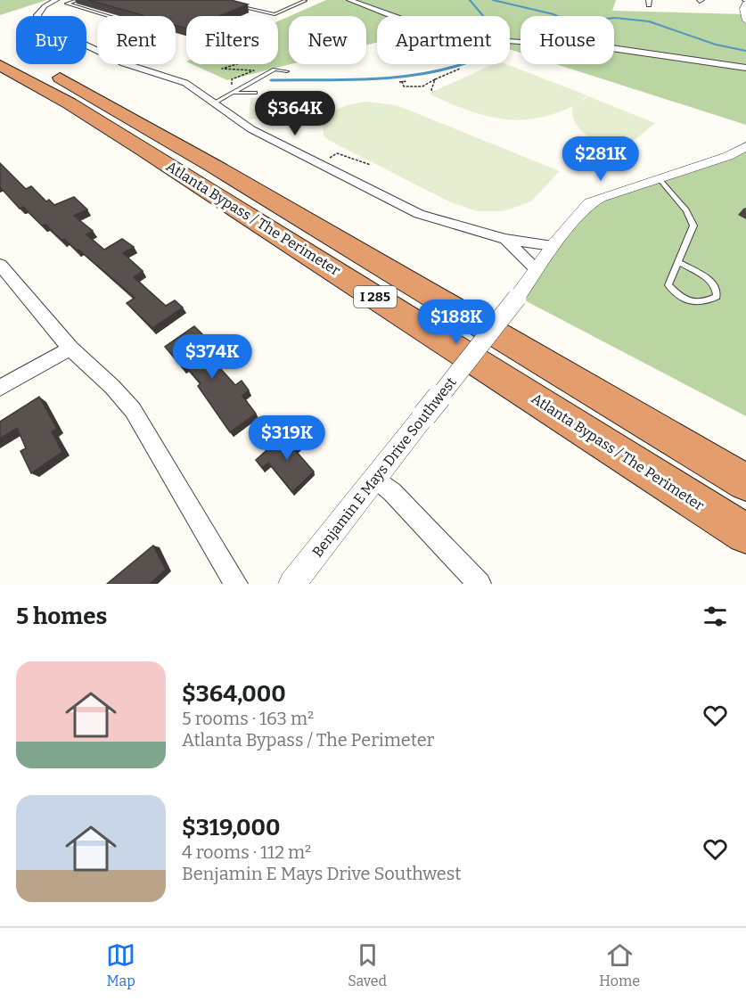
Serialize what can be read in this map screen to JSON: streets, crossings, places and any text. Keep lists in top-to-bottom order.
{
  "streets": {
    "highway": ["Atlanta Bypass / The Perimeter", "I 285"],
    "street": ["Benjamin E Mays Drive Southwest"]
  },
  "page": {
    "chip": [
      "Buy",
      "Rent",
      "Filters",
      "New",
      "Apartment",
      "House"
    ],
    "price": [
      "$364K",
      "$281K",
      "$188K",
      "$374K",
      "$319K"
    ],
    "heading": "5 homes",
    "list": [
      {
        "name": "$364,000",
        "note": "5 rooms · 163 m² · Atlanta Bypass / The Perimeter"
      },
      {
        "name": "$319,000",
        "note": "4 rooms · 112 m² · Benjamin E Mays Drive Southwest"
      }
    ],
    "tabs": ["Map", "Saved", "Home"]
  }
}
